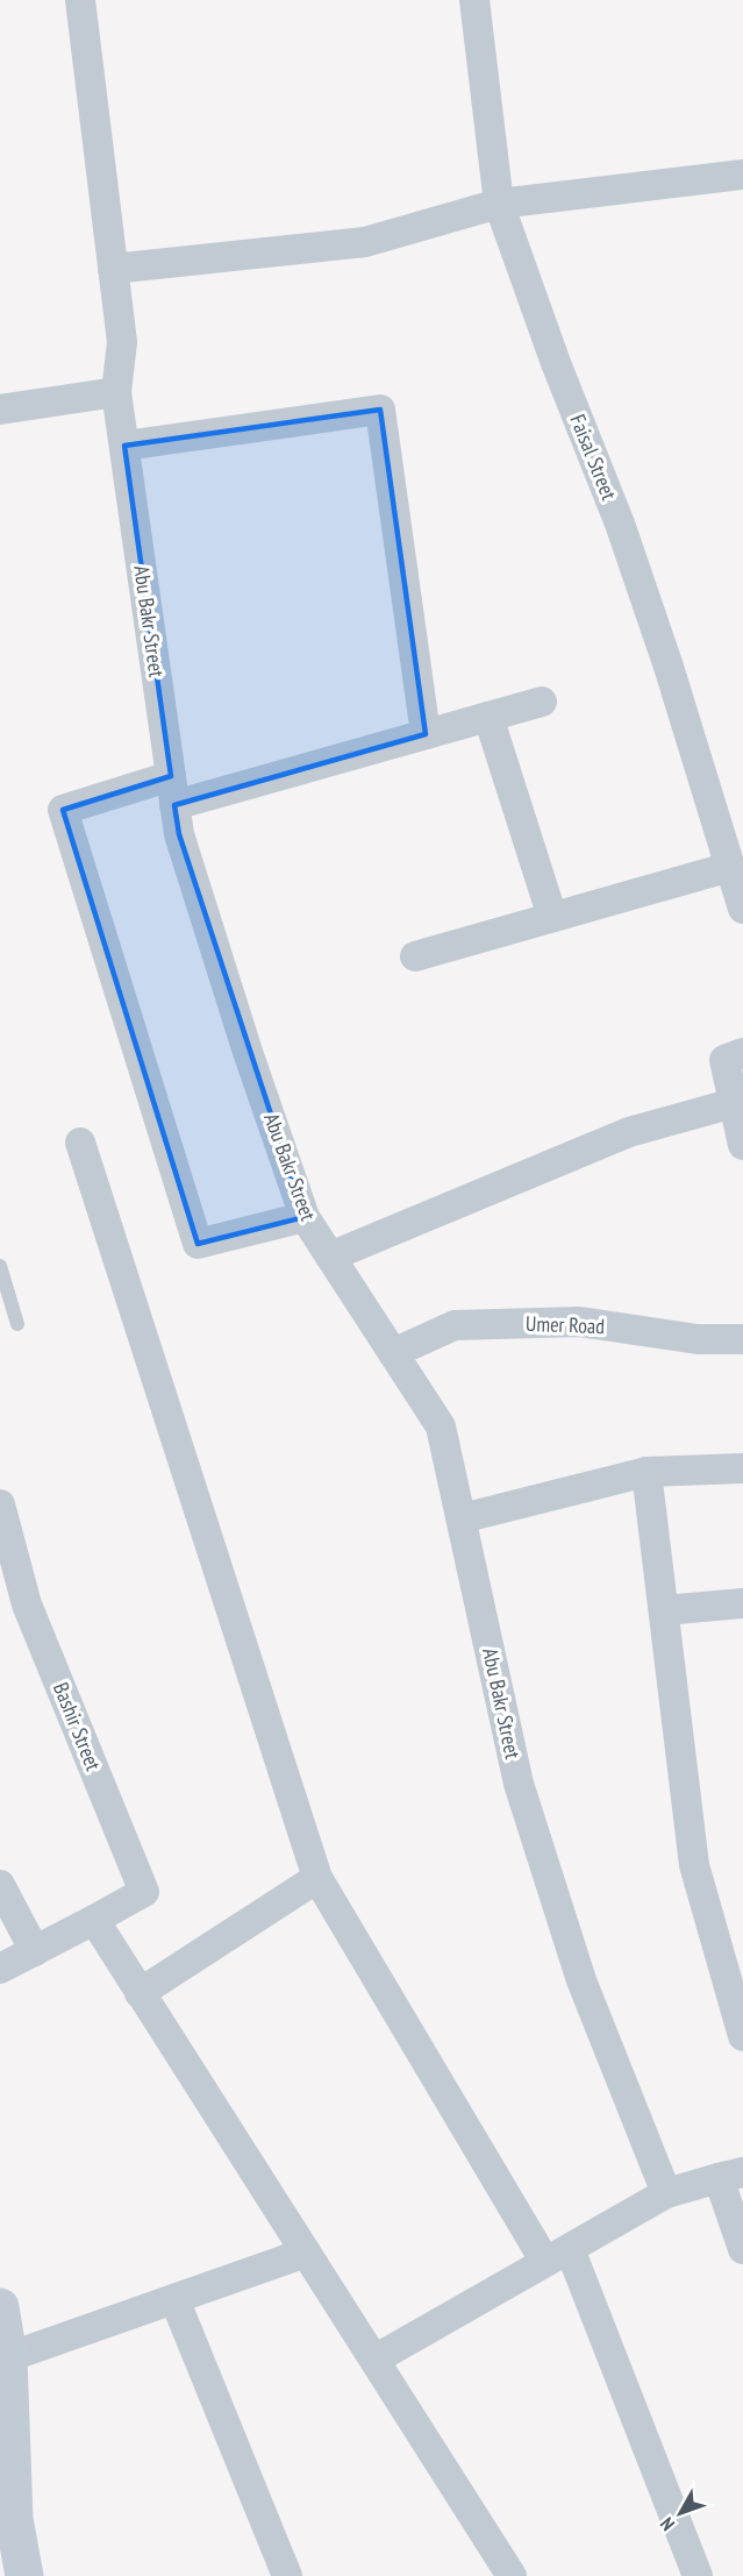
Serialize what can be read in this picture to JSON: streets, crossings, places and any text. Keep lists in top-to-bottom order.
{
  "streets": {
    "street": [
      "Faisal Street",
      "Abu Bakr Street",
      "Umer Road",
      "Bashir Street"
    ]
  },
  "crossings": [
    ["Abu Bakr Street", "Umer Road"]
  ],
  "north": "bottom left"
}
